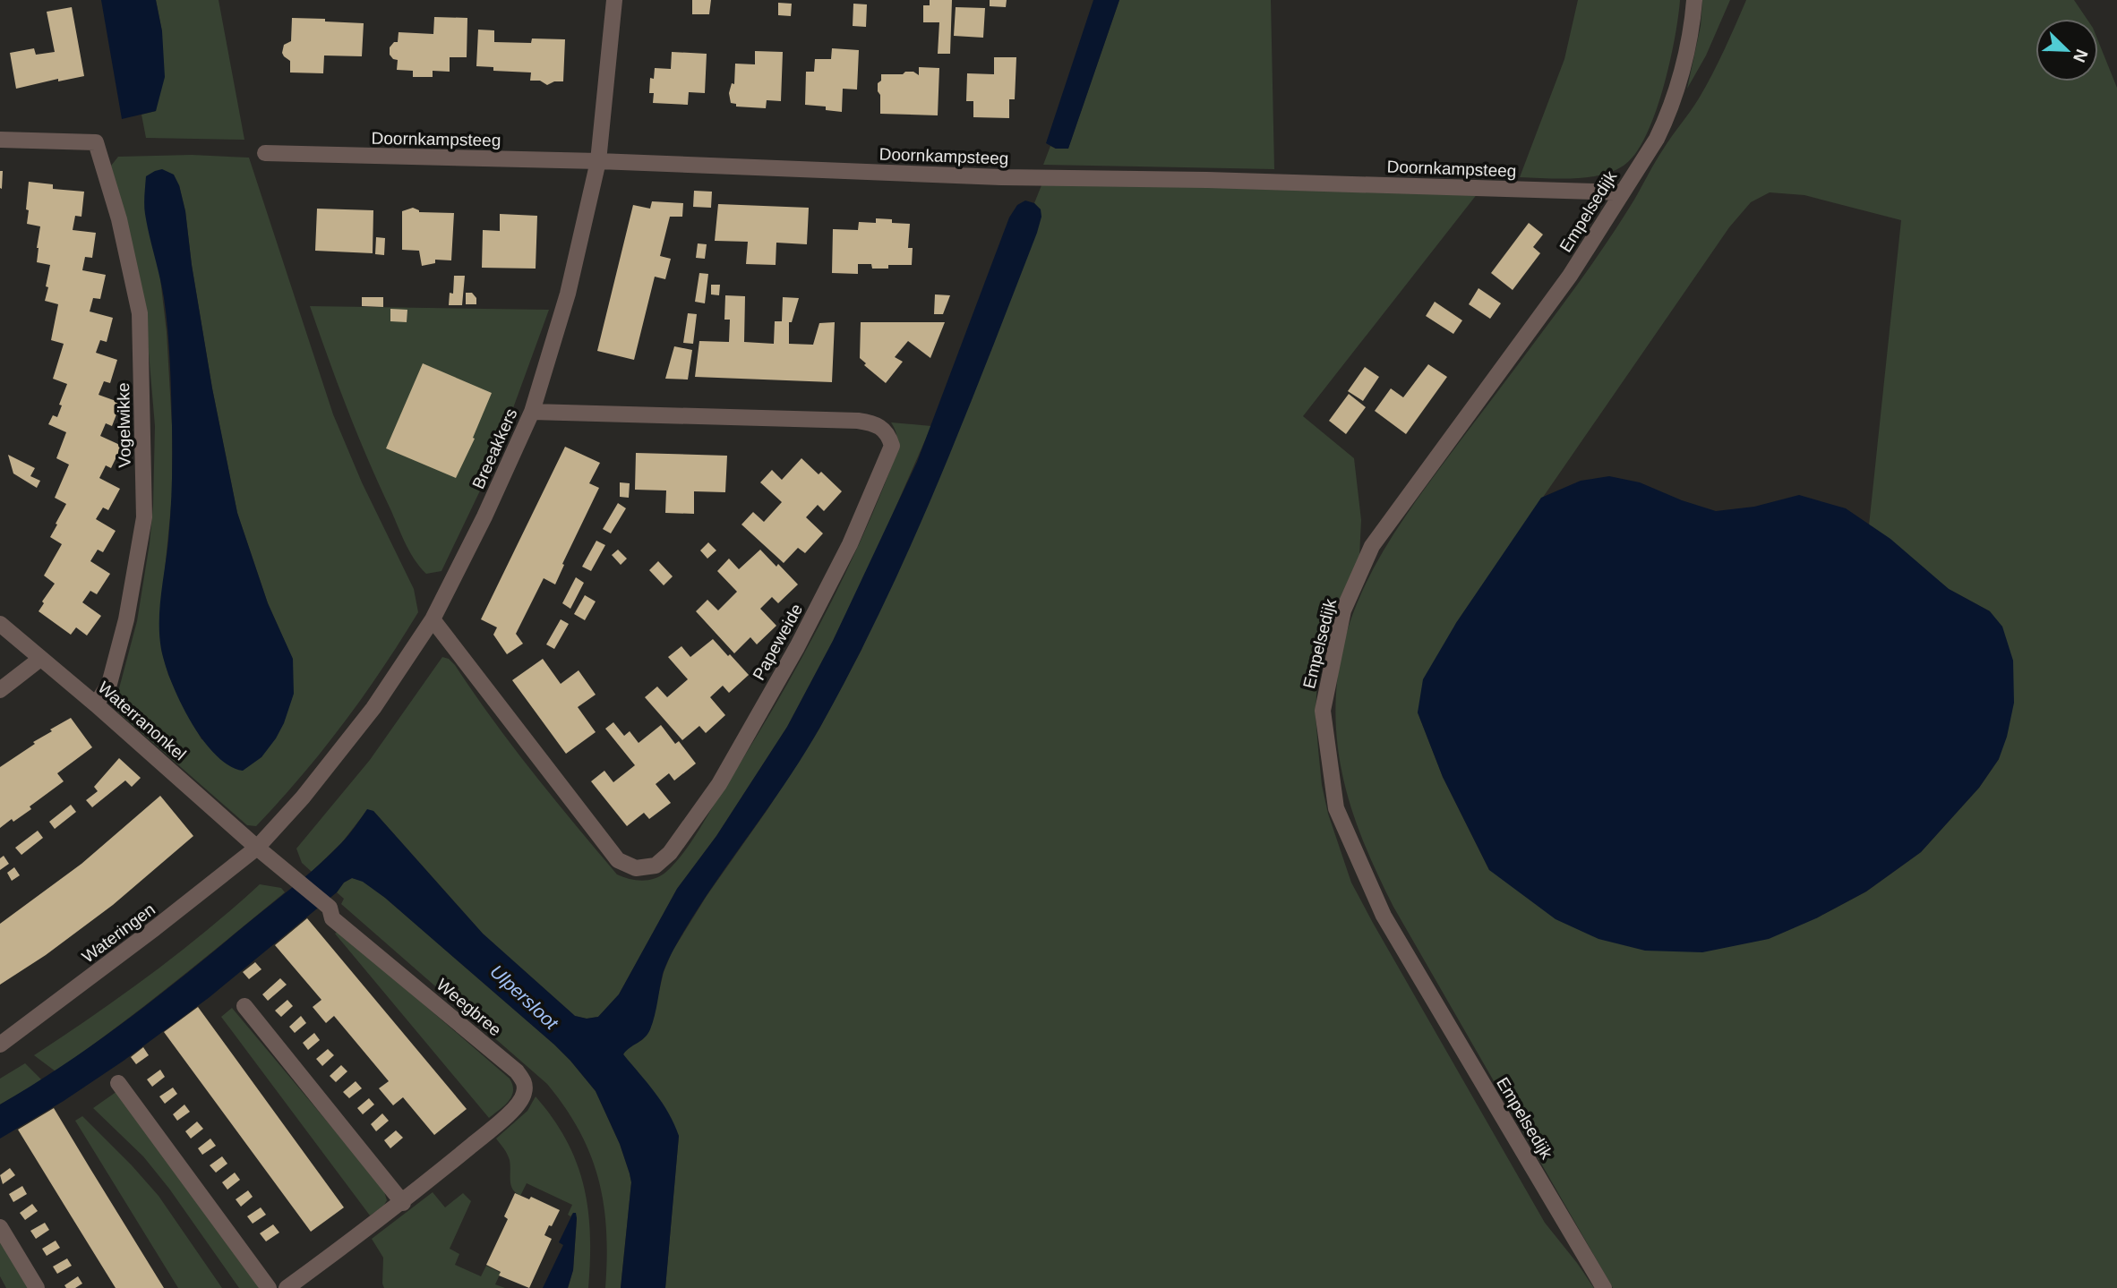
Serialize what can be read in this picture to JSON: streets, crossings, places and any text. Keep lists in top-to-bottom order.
{
  "streets": {
    "street": [
      "Doornkampsteeg",
      "Empelsedijk",
      "Vogelwikke",
      "Breeakkers",
      "Papeweide",
      "Waterranonkel",
      "Wateringen",
      "Weegbree"
    ]
  },
  "crossings": [
    ["Doornkampsteeg", "Empelsedijk"],
    ["Doornkampsteeg", "Breeakkers"],
    ["Vogelwikke", "Waterranonkel"],
    ["Breeakkers", "Papeweide"],
    ["Breeakkers", "Waterranonkel"],
    ["Breeakkers", "Wateringen"],
    ["Breeakkers", "Weegbree"],
    ["Waterranonkel", "Wateringen"],
    ["Waterranonkel", "Weegbree"],
    ["Wateringen", "Weegbree"]
  ],
  "water": ["Ulpersloot"],
  "north": "bottom right"
}
